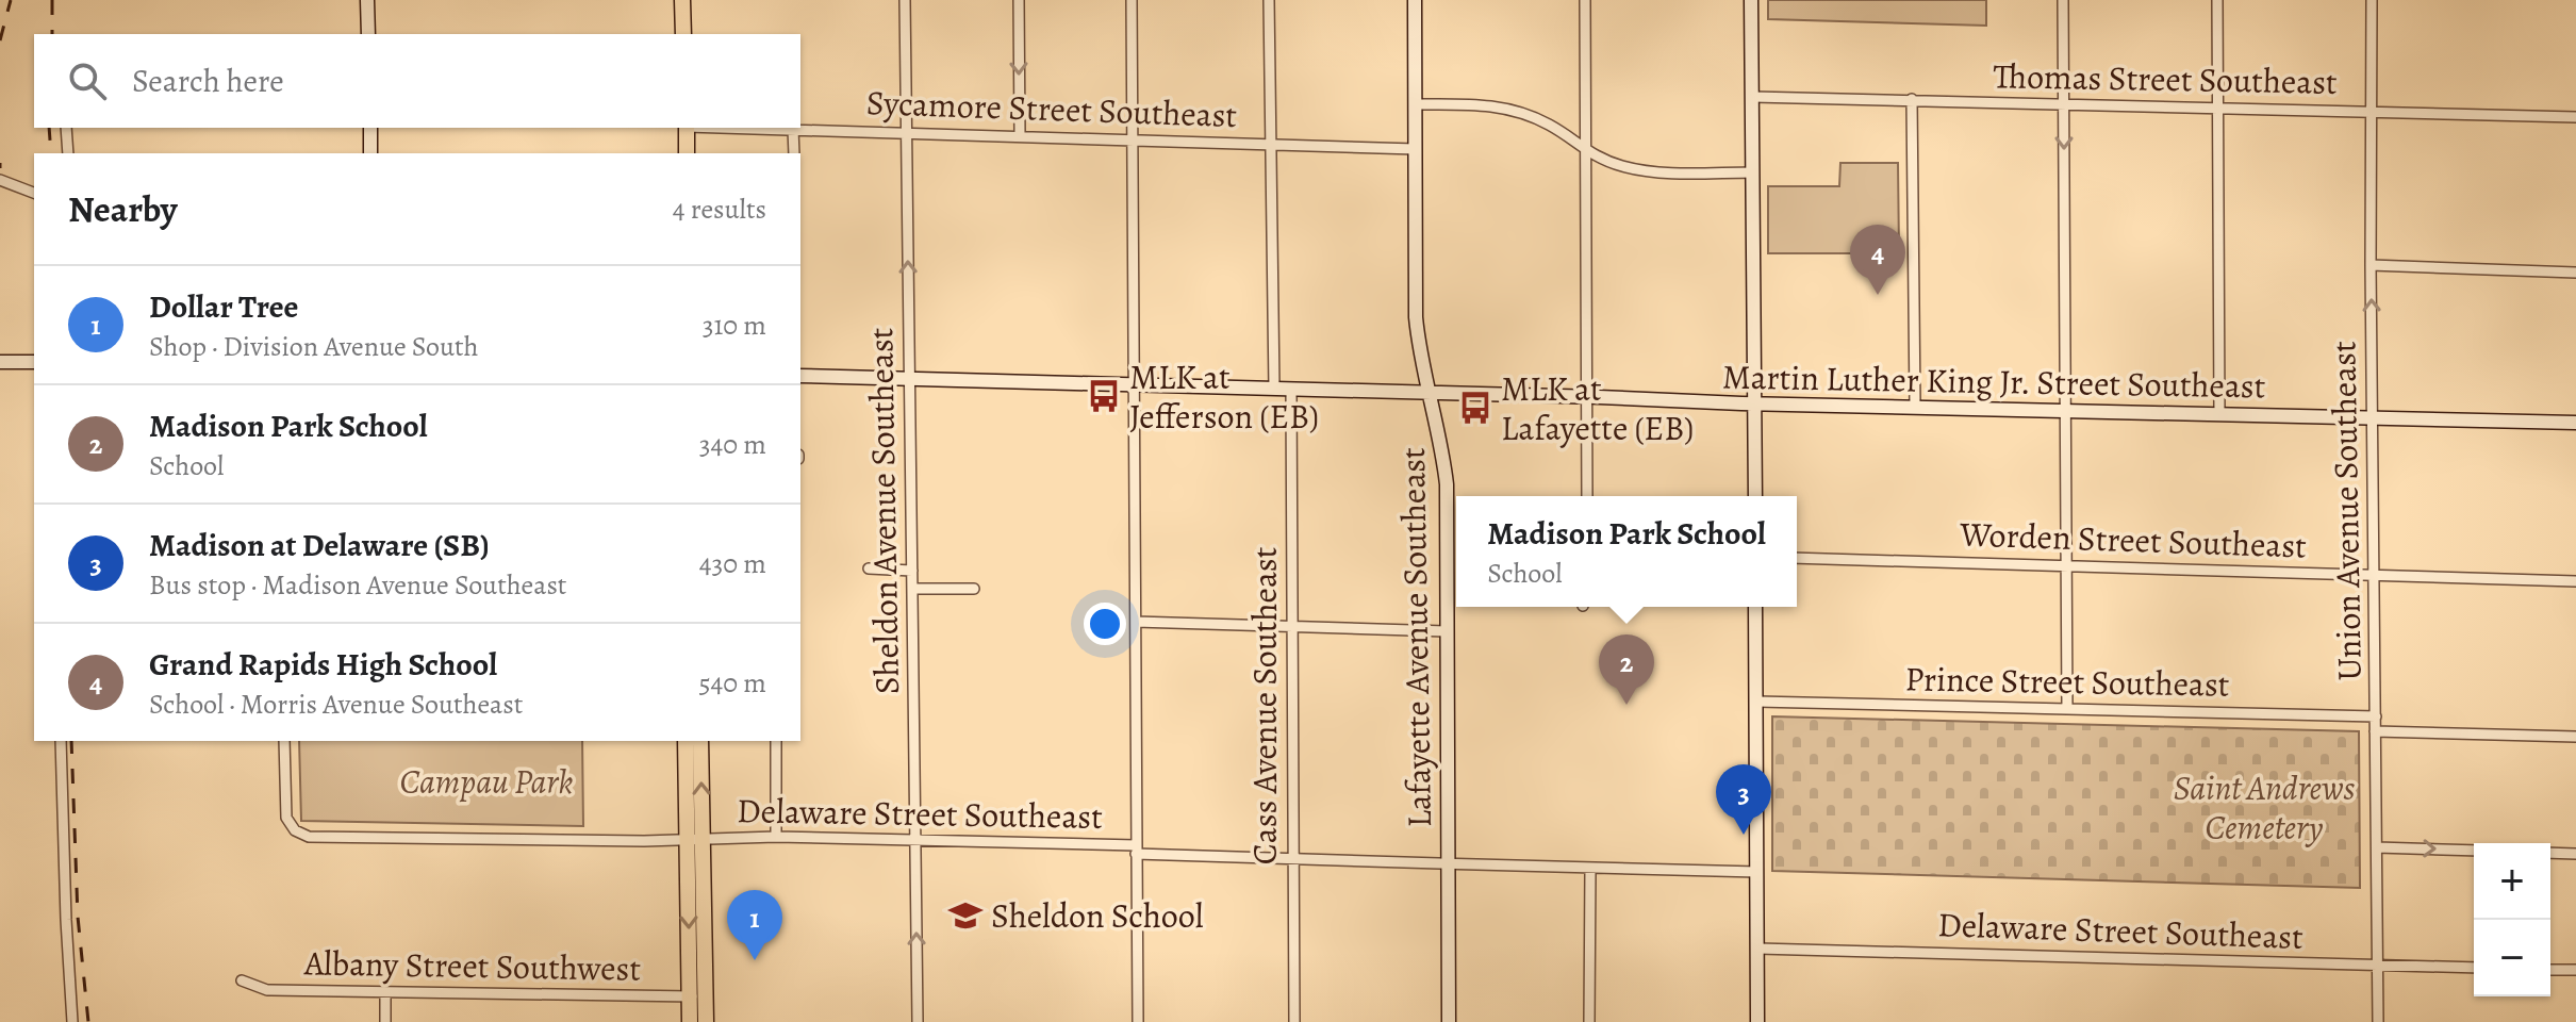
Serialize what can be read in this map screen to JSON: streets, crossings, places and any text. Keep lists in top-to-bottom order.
{
  "streets": {
    "street": [
      "Thomas Street Southeast",
      "Sycamore Street Southeast",
      "Martin Luther King Jr. Street Southeast",
      "Sheldon Avenue Southeast",
      "Union Avenue Southeast",
      "Worden Street Southeast",
      "Lafayette Avenue Southeast",
      "Prince Street Southeast",
      "Cass Avenue Southeast",
      "Delaware Street Southeast",
      "Albany Street Southwest"
    ]
  },
  "crossings": [
    ["Thomas Street Southeast", "Union Avenue Southeast"],
    ["Sycamore Street Southeast", "Sheldon Avenue Southeast"],
    ["Sycamore Street Southeast", "Lafayette Avenue Southeast"],
    ["Martin Luther King Jr. Street Southeast", "Sheldon Avenue Southeast"],
    ["Martin Luther King Jr. Street Southeast", "Union Avenue Southeast"],
    ["Martin Luther King Jr. Street Southeast", "Lafayette Avenue Southeast"],
    ["Martin Luther King Jr. Street Southeast", "Cass Avenue Southeast"],
    ["Sheldon Avenue Southeast", "Delaware Street Southeast"],
    ["Union Avenue Southeast", "Worden Street Southeast"],
    ["Union Avenue Southeast", "Prince Street Southeast"],
    ["Union Avenue Southeast", "Delaware Street Southeast"],
    ["Lafayette Avenue Southeast", "Delaware Street Southeast"],
    ["Cass Avenue Southeast", "Delaware Street Southeast"]
  ],
  "one_way": ["Sheldon Avenue Southeast"],
  "parks": ["Campau Park", "Saint Andrews Cemetery"],
  "places": {
    "bus stop": ["MLK at Jefferson (EB)", "MLK at Lafayette (EB)"],
    "school or university": ["Sheldon School"]
  },
  "page": {
    "search": "Search here",
    "heading": ["Nearby", "4 results"],
    "pins": [
      "4",
      "2",
      "3",
      "1"
    ],
    "list": [
      {
        "mark": "1",
        "name": "Dollar Tree",
        "note": "Shop · Division Avenue South",
        "value": "310 m"
      },
      {
        "mark": "2",
        "name": "Madison Park School",
        "note": "School",
        "value": "340 m"
      },
      {
        "mark": "3",
        "name": "Madison at Delaware (SB)",
        "note": "Bus stop · Madison Avenue Southeast",
        "value": "430 m"
      },
      {
        "mark": "4",
        "name": "Grand Rapids High School",
        "note": "School · Morris Avenue Southeast",
        "value": "540 m"
      }
    ],
    "popup": ["Madison Park School", "School"],
    "map_buttons": ["+", "−"]
  }
}
